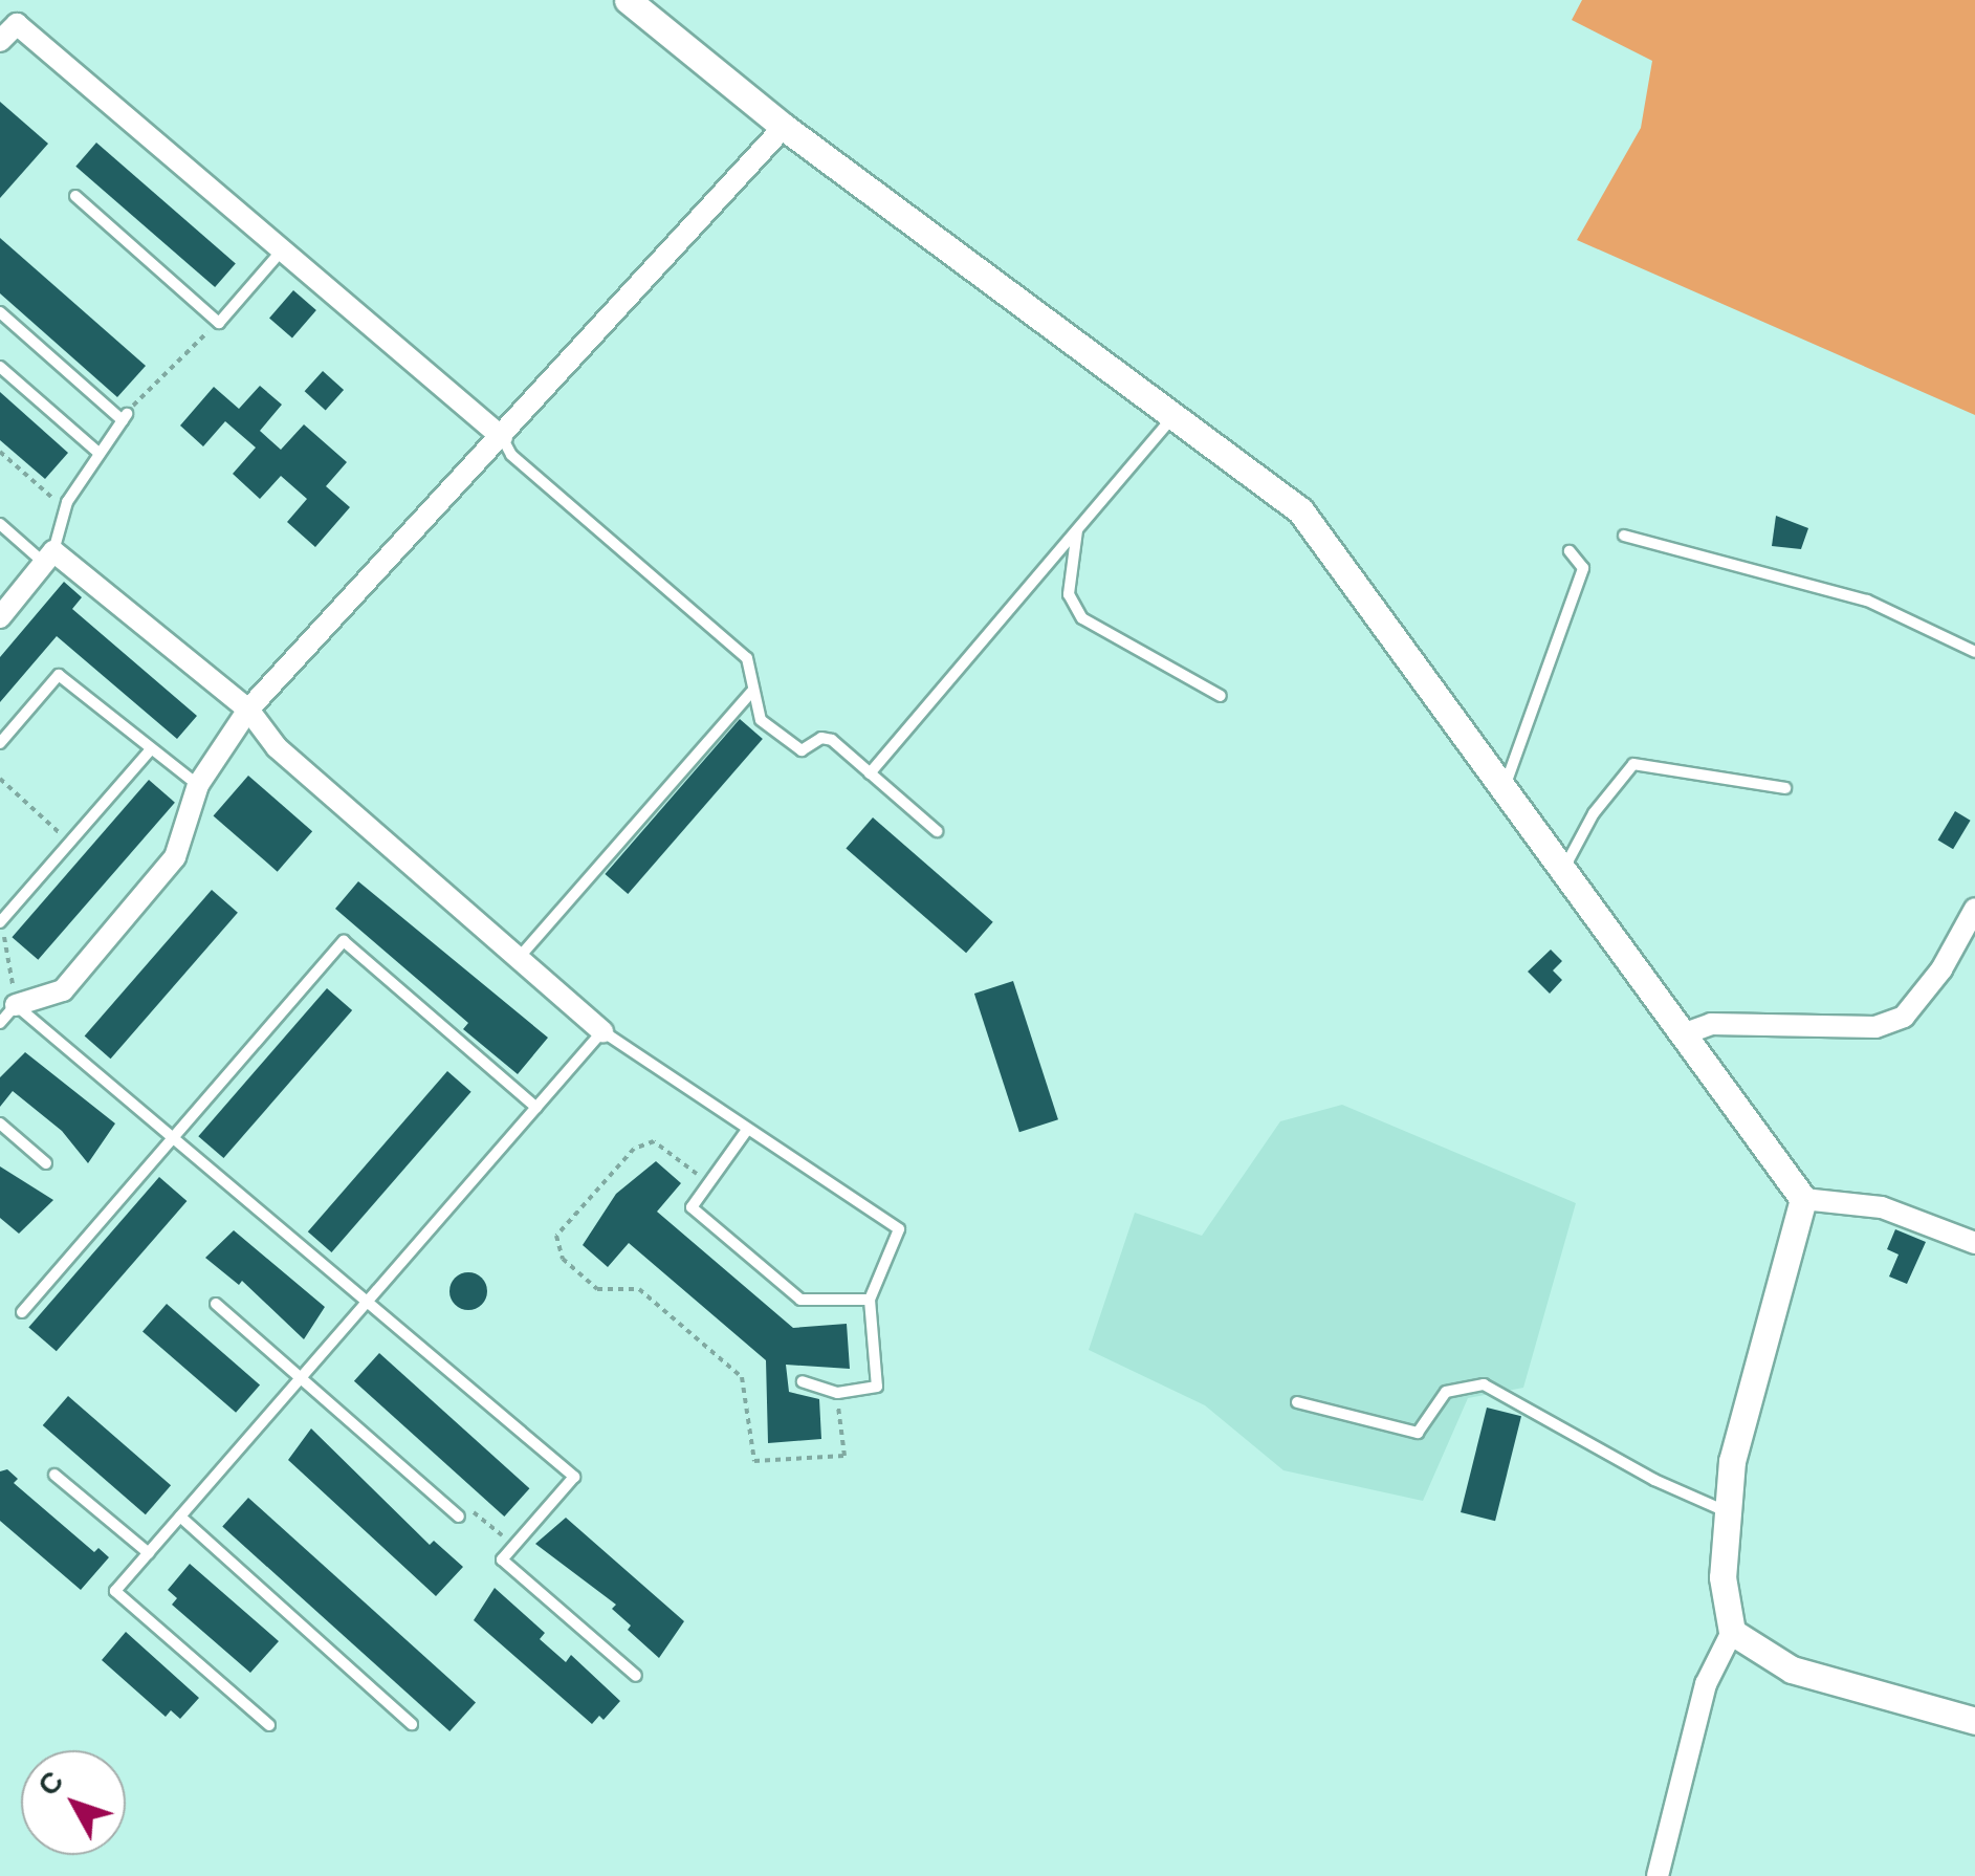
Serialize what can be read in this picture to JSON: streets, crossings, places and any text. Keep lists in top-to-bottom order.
{
  "north": "top left"
}
